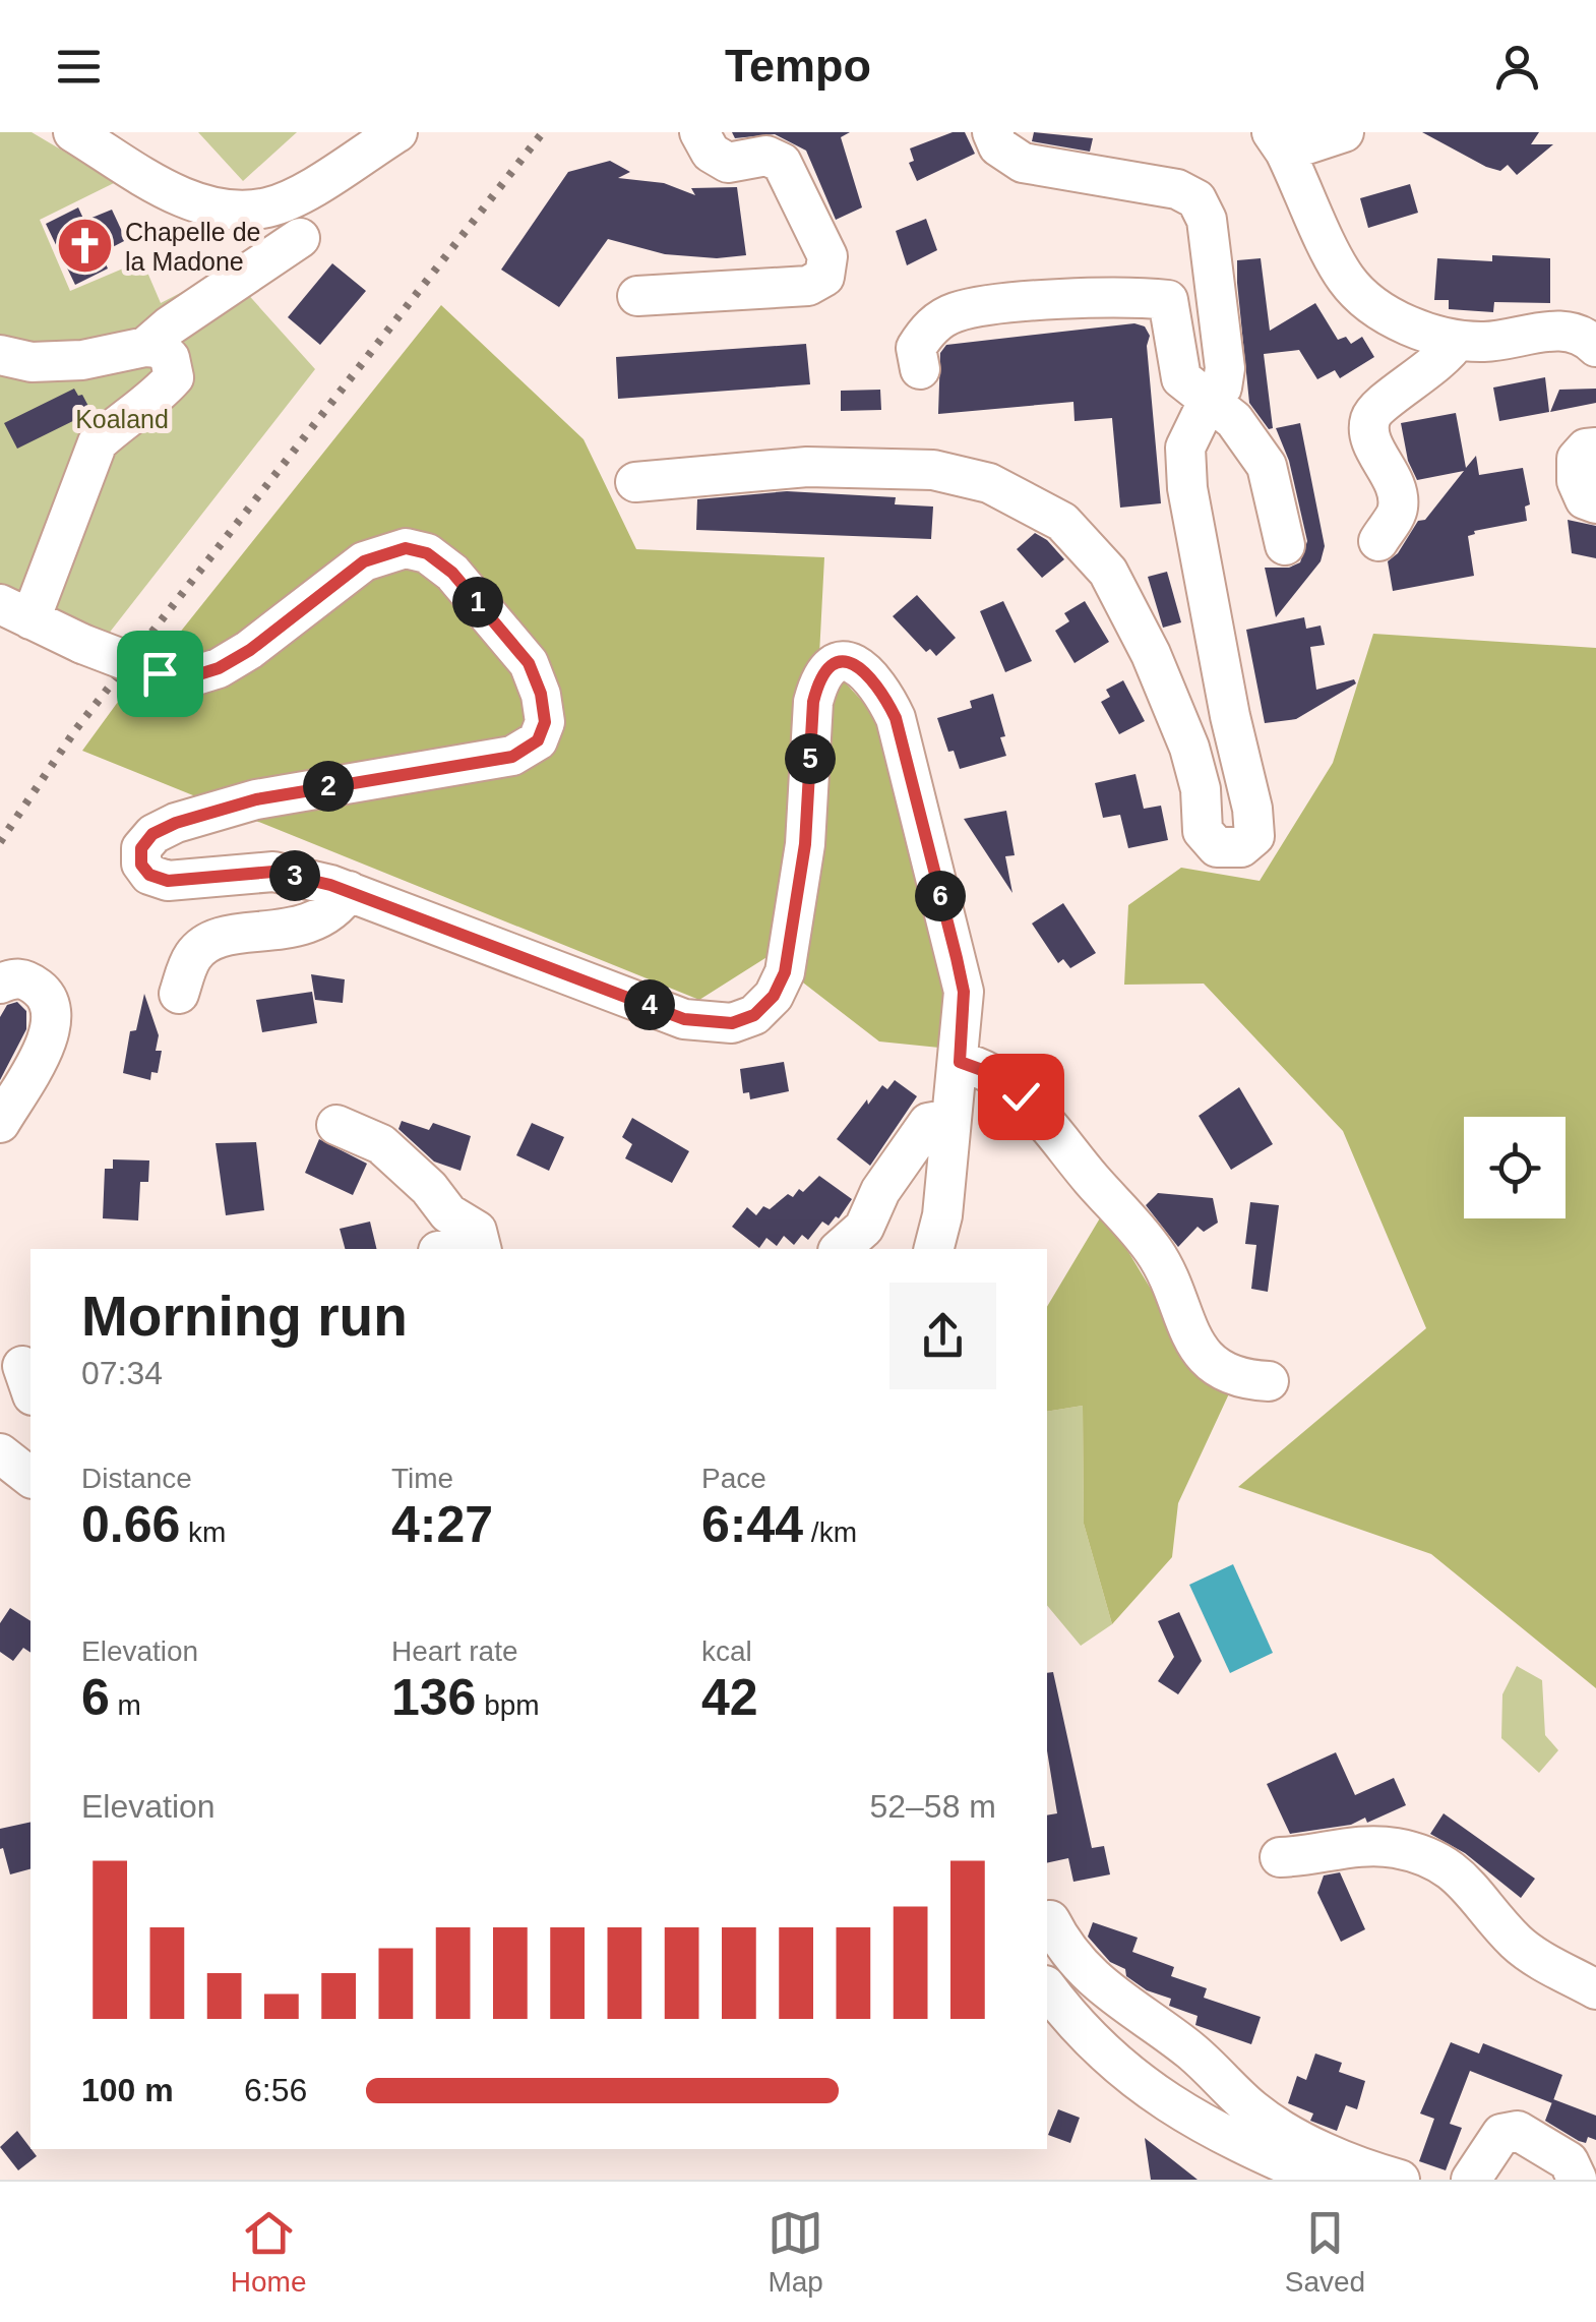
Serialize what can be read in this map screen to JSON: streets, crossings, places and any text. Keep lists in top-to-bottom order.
{
  "parks": ["Koaland"],
  "places": {
    "church": ["Chapelle de la Madone"]
  },
  "page": {
    "header": "Tempo",
    "pins": [
      "1",
      "5",
      "2",
      "3",
      "6",
      "4"
    ],
    "heading": ["Morning run", "07:34"],
    "stats": [
      ["Distance", "0.66 km"],
      ["Time", "4:27"],
      ["Pace", "6:44 /km"],
      ["Elevation", "6 m"],
      ["Heart rate", "136 bpm"],
      ["kcal", "42"]
    ],
    "chart": ["Elevation", "52–58 m"],
    "list": [
      {
        "name": "100 m",
        "note": "6:56"
      }
    ],
    "tabs": ["Home", "Map", "Saved"]
  }
}
